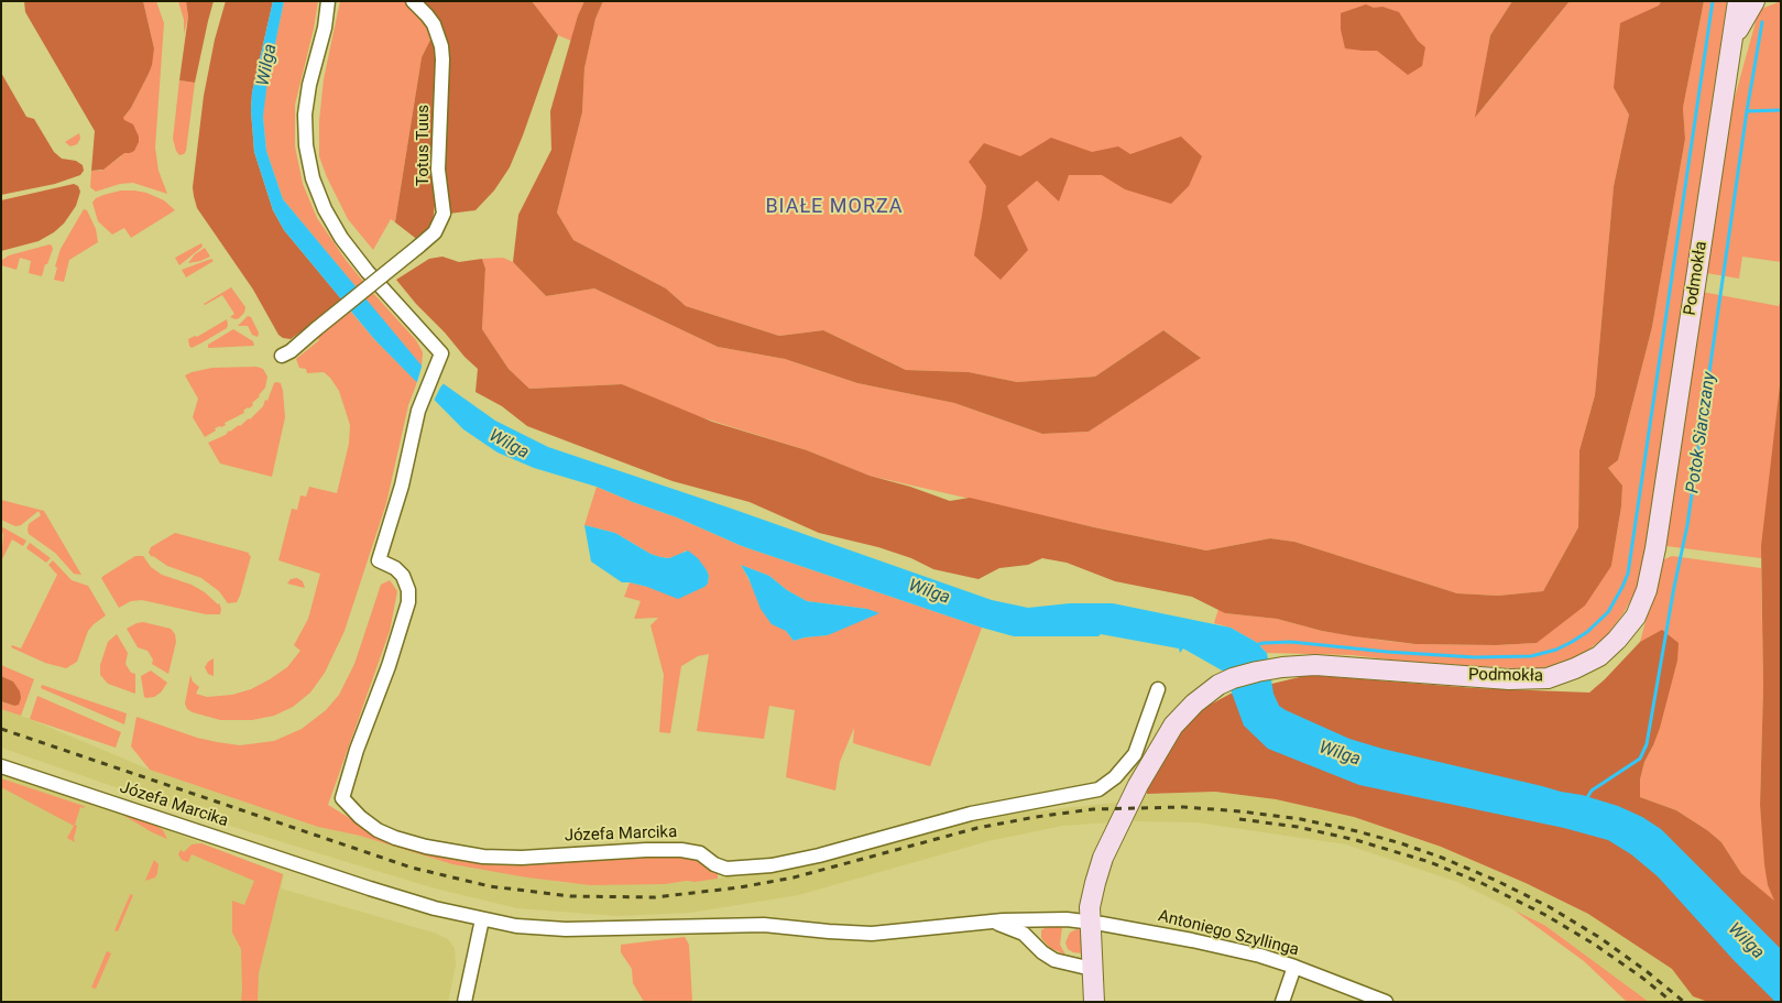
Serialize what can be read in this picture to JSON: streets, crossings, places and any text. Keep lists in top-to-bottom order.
{
  "streets": {
    "street": [
      "Totus Tuus",
      "Podmokła",
      "Józefa Marcika",
      "Antoniego Szyllinga"
    ]
  },
  "crossings": [
    ["Podmokła", "Józefa Marcika"],
    ["Podmokła", "Antoniego Szyllinga"],
    ["Józefa Marcika", "Antoniego Szyllinga"]
  ],
  "districts": ["BIAŁE MORZA"],
  "water": ["Wilga", "Potok Siarczany"]
}
